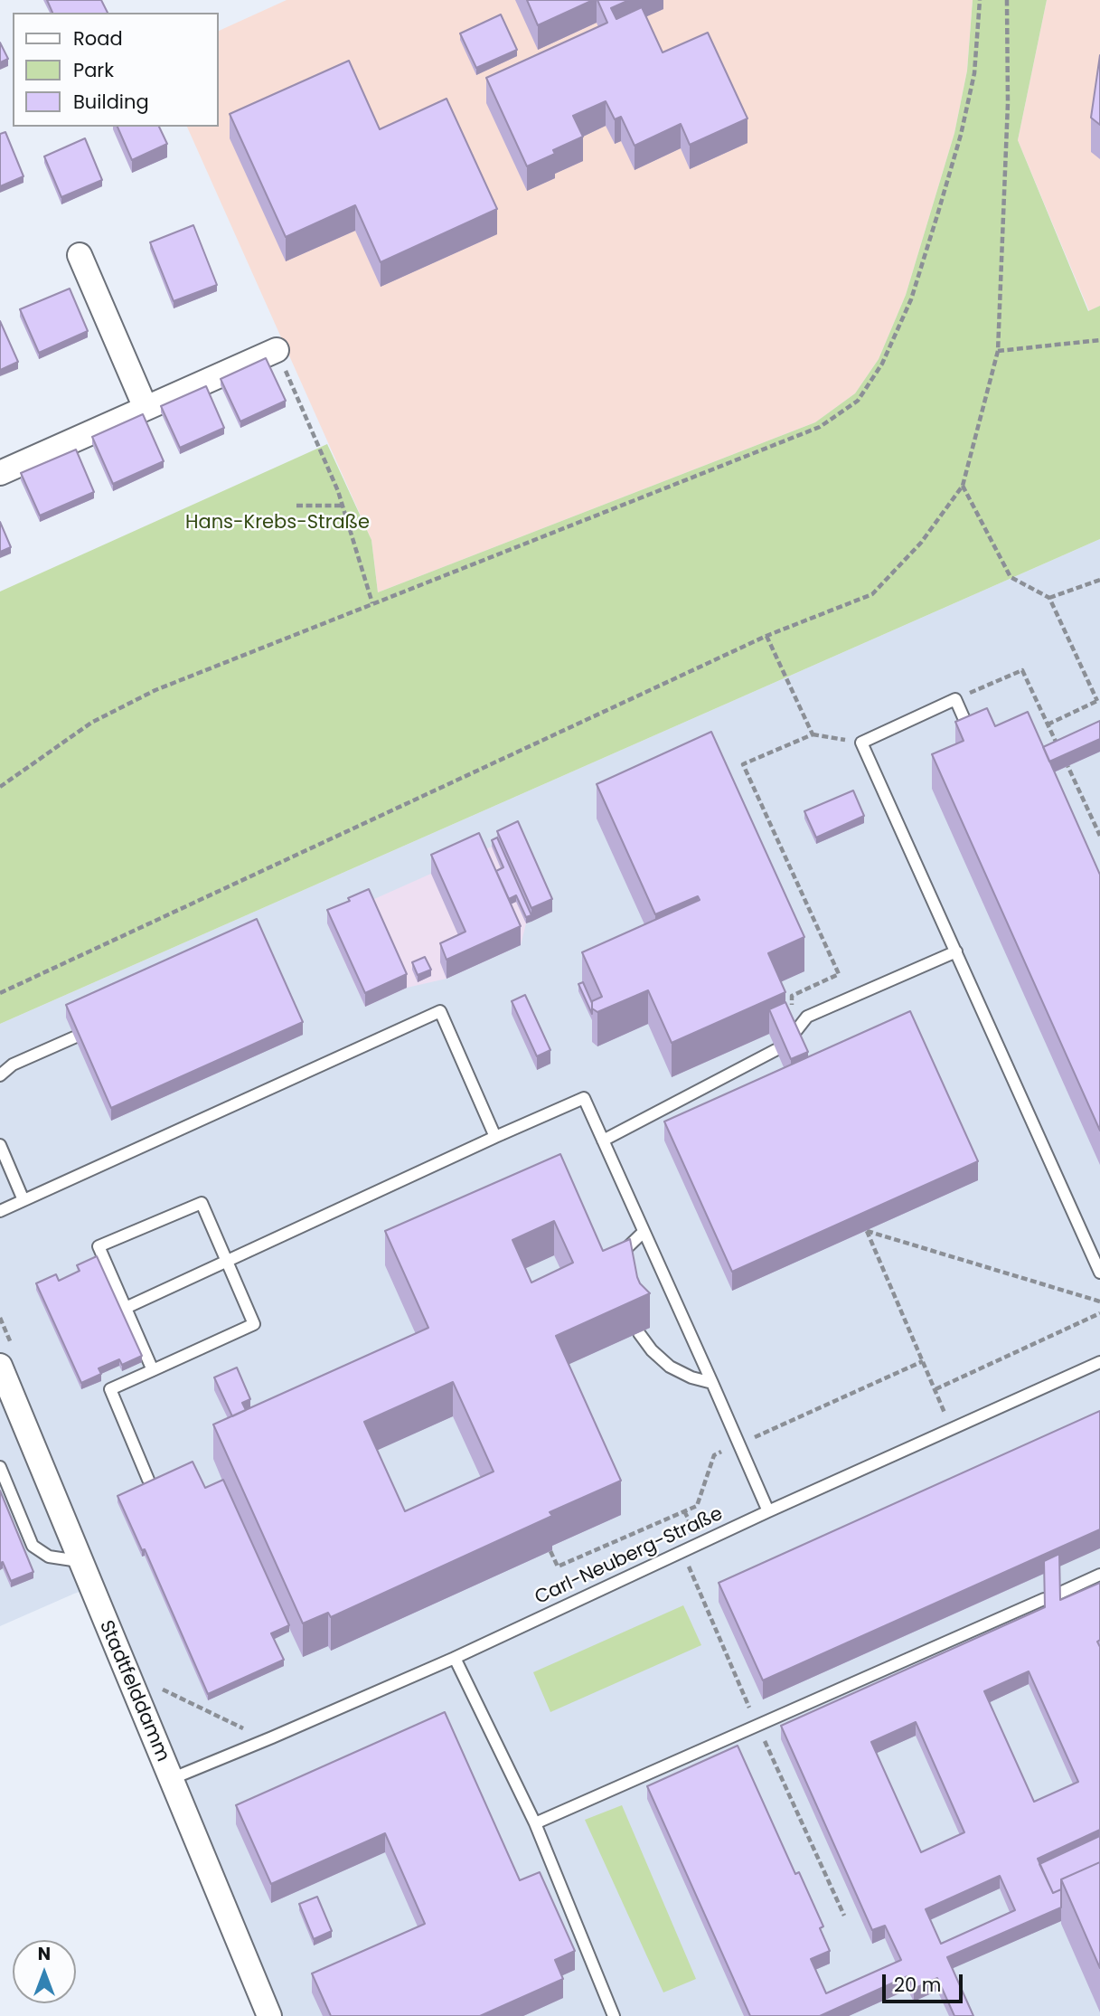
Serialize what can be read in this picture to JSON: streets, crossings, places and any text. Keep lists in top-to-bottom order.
{
  "streets": {
    "street": ["Stadtfelddamm"],
    "lane": ["Carl-Neuberg-Straße"]
  },
  "crossings": [
    ["Carl-Neuberg-Straße", "Stadtfelddamm"]
  ],
  "parks": ["Hans-Krebs-Straße"],
  "legend": ["Road", "Park", "Building"],
  "scale_bar": "20 m",
  "north": "top"
}
